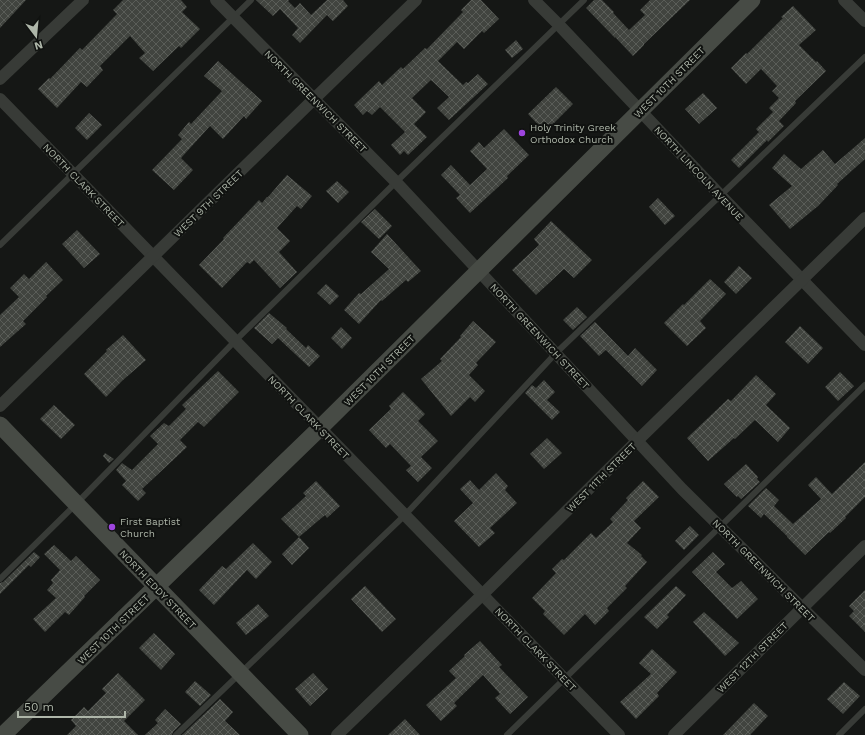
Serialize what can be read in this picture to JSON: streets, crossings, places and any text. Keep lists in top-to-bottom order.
{
  "streets": {
    "street": [
      "WEST 10TH STREET",
      "NORTH GREENWICH STREET",
      "NORTH LINCOLN AVENUE",
      "NORTH CLARK STREET",
      "WEST 9TH STREET",
      "WEST 11TH STREET",
      "NORTH EDDY STREET",
      "WEST 12TH STREET"
    ]
  },
  "crossings": [
    ["WEST 10TH STREET", "NORTH GREENWICH STREET"],
    ["WEST 10TH STREET", "NORTH LINCOLN AVENUE"],
    ["WEST 10TH STREET", "NORTH CLARK STREET"],
    ["WEST 10TH STREET", "NORTH EDDY STREET"],
    ["NORTH GREENWICH STREET", "WEST 9TH STREET"],
    ["NORTH GREENWICH STREET", "WEST 11TH STREET"],
    ["NORTH GREENWICH STREET", "WEST 12TH STREET"],
    ["NORTH LINCOLN AVENUE", "WEST 11TH STREET"],
    ["NORTH CLARK STREET", "WEST 9TH STREET"],
    ["NORTH CLARK STREET", "WEST 11TH STREET"]
  ],
  "places": ["Holy Trinity Greek Orthodox Church", "First Baptist Church"],
  "scale_bar": "50 m",
  "north": "bottom"
}
